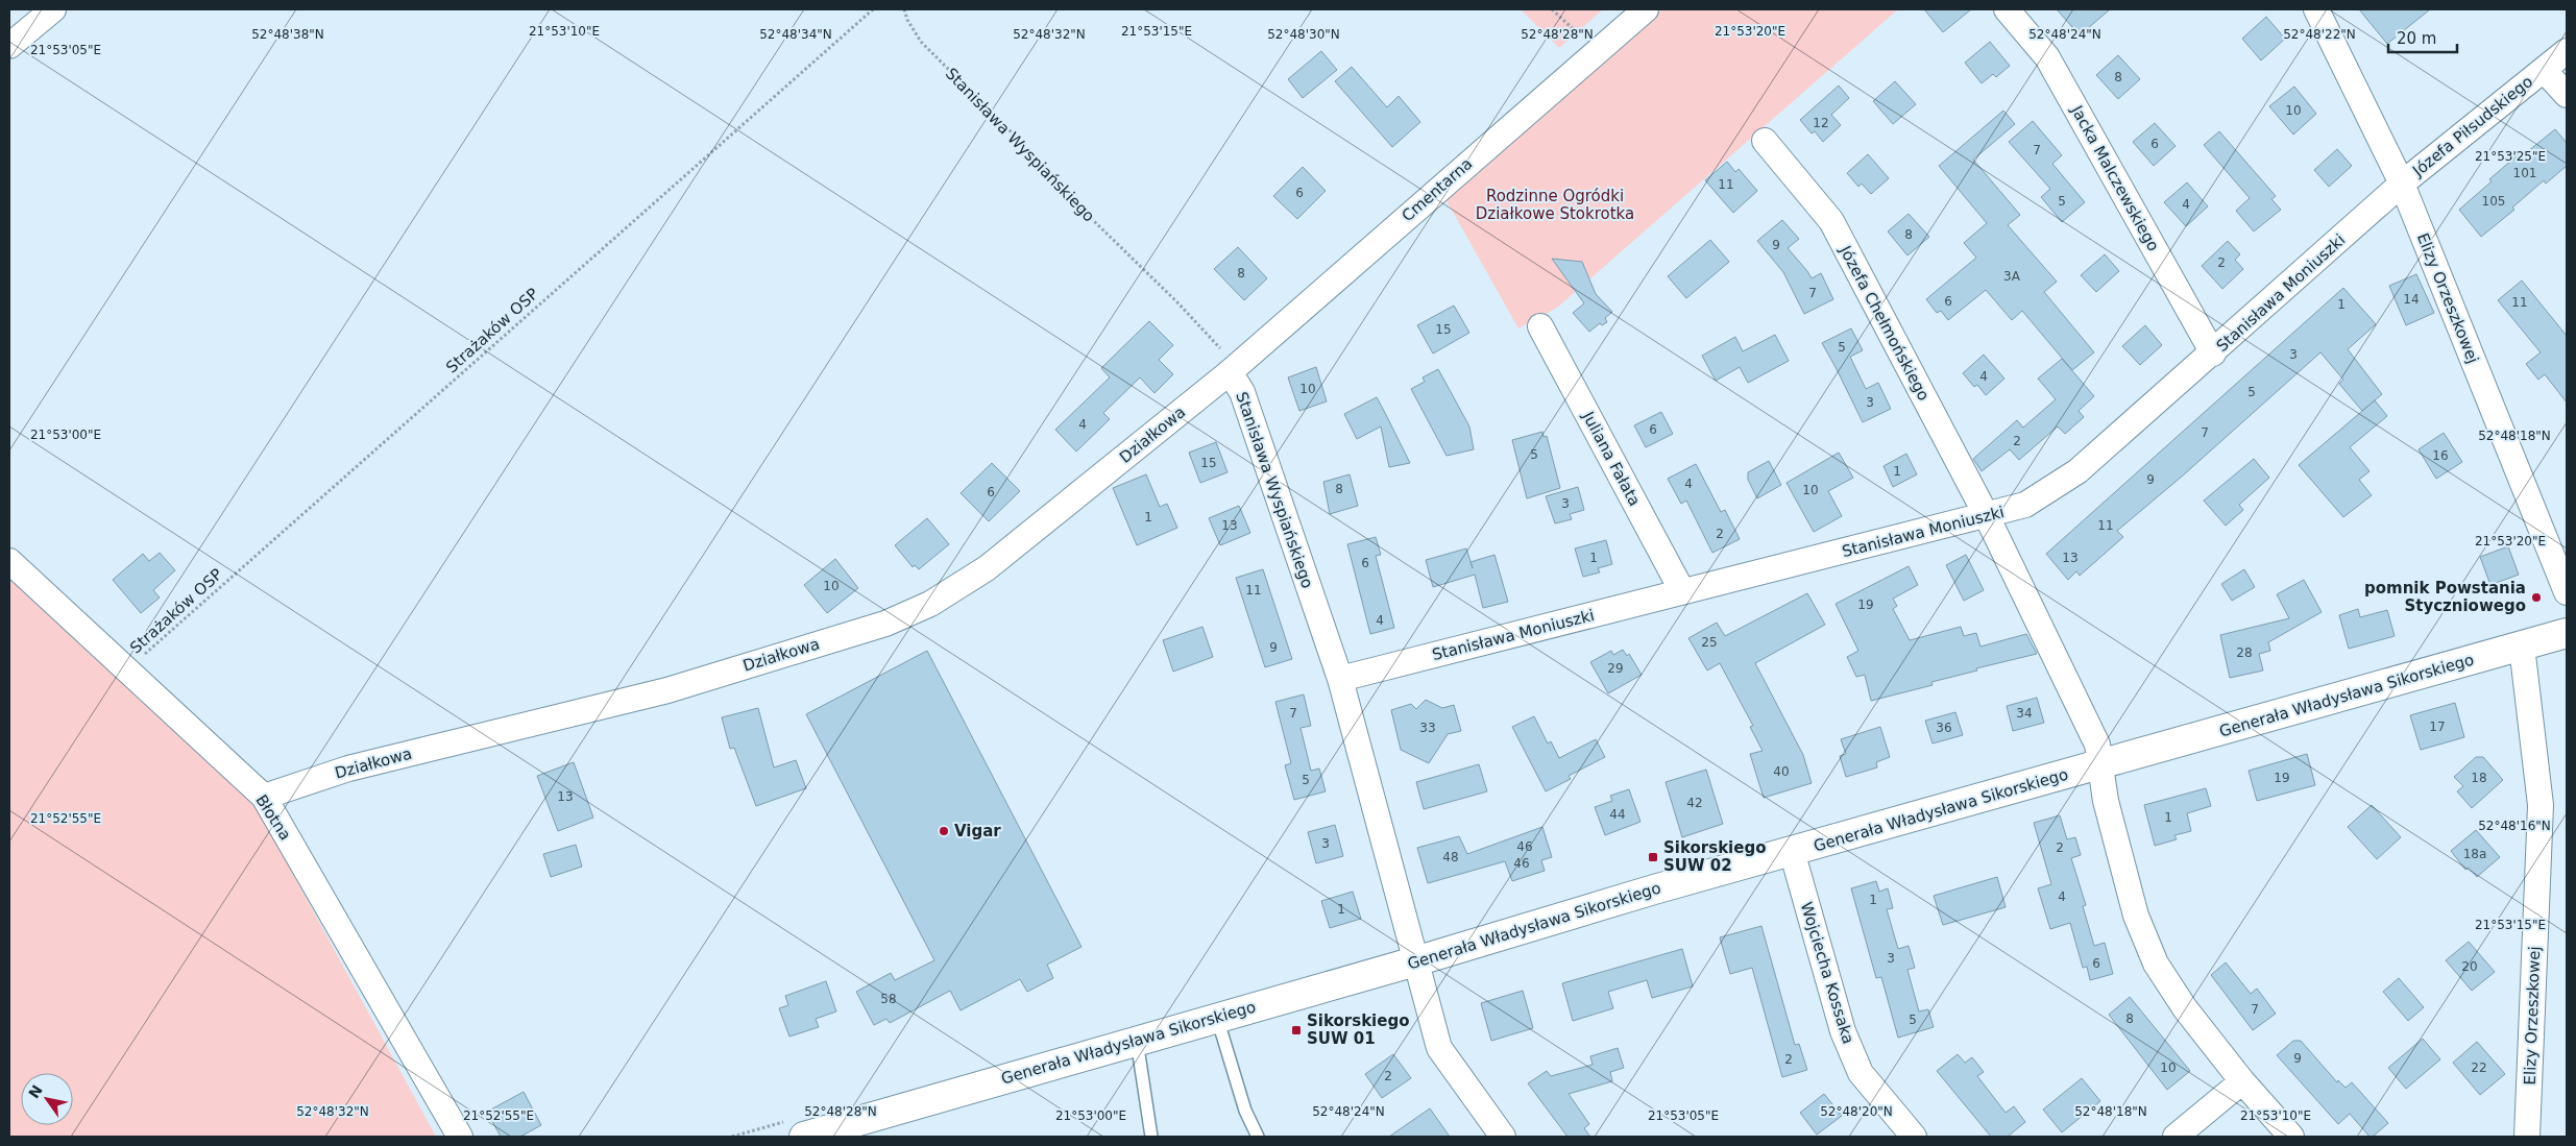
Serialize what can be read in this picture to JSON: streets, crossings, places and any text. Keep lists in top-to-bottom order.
{
  "streets": {
    "street": [
      "Józefa Piłsudskiego",
      "Stanisława Wyspiańskiego",
      "Jacka Malczewskiego",
      "Cmentarna",
      "Stanisława Moniuszki",
      "Elizy Orzeszkowej",
      "Józefa Chełmońskiego",
      "Działkowa",
      "Juliana Fałata",
      "Generała Władysława Sikorskiego",
      "Błotna",
      "Wojciecha Kossaka"
    ],
    "path": ["Strażaków OSP"]
  },
  "crossings": [
    ["Józefa Piłsudskiego", "Stanisława Moniuszki"],
    ["Józefa Piłsudskiego", "Elizy Orzeszkowej"],
    ["Stanisława Wyspiańskiego", "Cmentarna"],
    ["Stanisława Wyspiańskiego", "Stanisława Moniuszki"],
    ["Stanisława Wyspiańskiego", "Działkowa"],
    ["Stanisława Wyspiańskiego", "Generała Władysława Sikorskiego"],
    ["Jacka Malczewskiego", "Stanisława Moniuszki"],
    ["Cmentarna", "Działkowa"],
    ["Stanisława Moniuszki", "Elizy Orzeszkowej"],
    ["Stanisława Moniuszki", "Józefa Chełmońskiego"],
    ["Stanisława Moniuszki", "Juliana Fałata"],
    ["Elizy Orzeszkowej", "Generała Władysława Sikorskiego"],
    ["Józefa Chełmońskiego", "Generała Władysława Sikorskiego"],
    ["Strażaków OSP", "Błotna"],
    ["Działkowa", "Błotna"],
    ["Generała Władysława Sikorskiego", "Wojciecha Kossaka"]
  ],
  "parks": ["Rodzinne Ogródki Działkowe Stokrotka"],
  "places": {
    "other": ["pomnik Powstania Styczniowego", "Vigar"],
    "transit": ["Sikorskiego SUW 02", "Sikorskiego SUW 01"]
  },
  "house_numbers": [
    "8",
    "10",
    "12",
    "6",
    "7",
    "101",
    "11",
    "6",
    "5",
    "105",
    "4",
    "8",
    "9",
    "2",
    "8",
    "3A",
    "7",
    "14",
    "6",
    "11",
    "1",
    "15",
    "5",
    "3",
    "4",
    "10",
    "5",
    "3",
    "4",
    "6",
    "7",
    "2",
    "5",
    "16",
    "15",
    "1",
    "9",
    "4",
    "8",
    "10",
    "6",
    "3",
    "1",
    "13",
    "11",
    "2",
    "1",
    "13",
    "6",
    "10",
    "11",
    "19",
    "4",
    "25",
    "9",
    "28",
    "29",
    "7",
    "34",
    "17",
    "33",
    "36",
    "40",
    "19",
    "18",
    "5",
    "13",
    "42",
    "44",
    "1",
    "3",
    "46",
    "2",
    "18a",
    "48",
    "46",
    "4",
    "1",
    "1",
    "3",
    "6",
    "20",
    "58",
    "7",
    "8",
    "5",
    "9",
    "2",
    "10",
    "22",
    "2"
  ],
  "scale_bar": "20 m",
  "north": "top left",
  "coordinates": [
    "21°53'10\"E",
    "21°53'15\"E",
    "21°53'20\"E",
    "52°48'28\"N",
    "52°48'38\"N",
    "52°48'34\"N",
    "52°48'32\"N",
    "52°48'30\"N",
    "52°48'24\"N",
    "52°48'22\"N",
    "21°53'05\"E",
    "21°53'25\"E",
    "21°53'00\"E",
    "52°48'18\"N",
    "21°52'55\"E",
    "52°48'16\"N",
    "52°48'20\"N"
  ]
}
